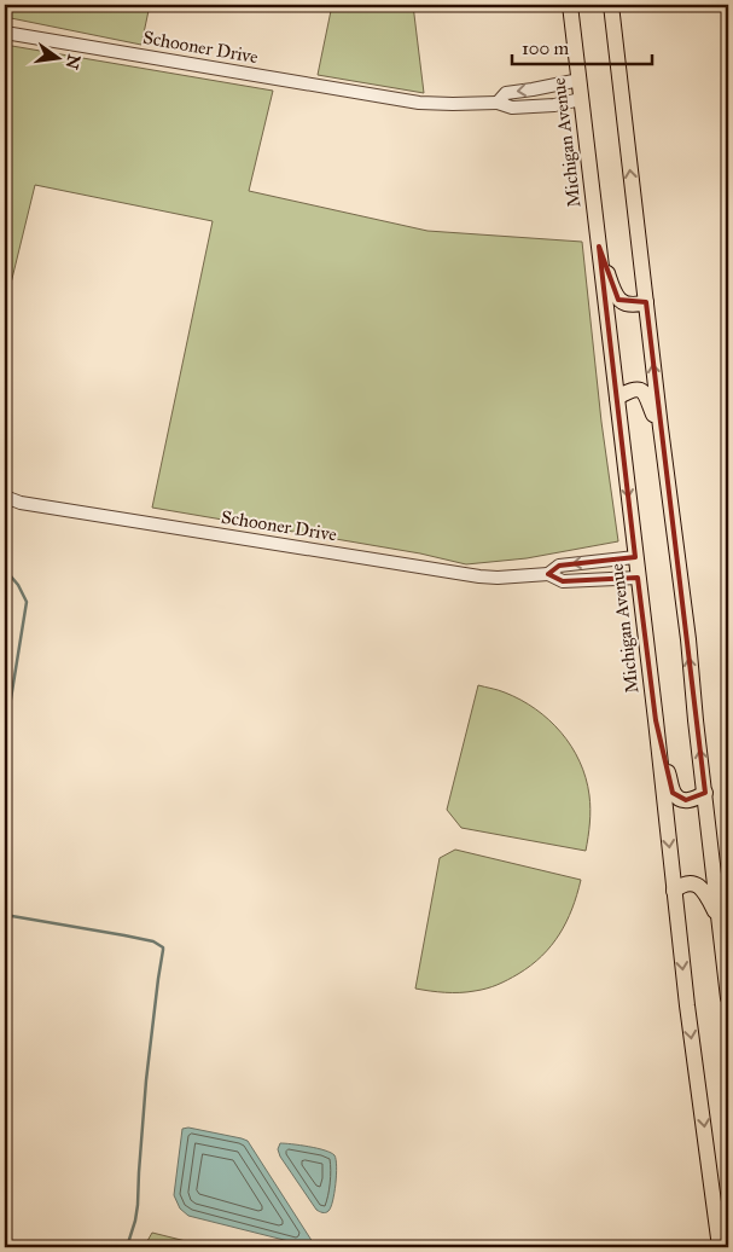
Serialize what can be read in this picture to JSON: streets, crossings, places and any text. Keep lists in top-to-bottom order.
{
  "streets": {
    "main road": ["Michigan Avenue"],
    "street": ["Schooner Drive"]
  },
  "crossings": [
    ["Schooner Drive", "Michigan Avenue"]
  ],
  "scale_bar": "100 m",
  "north": "right"
}
